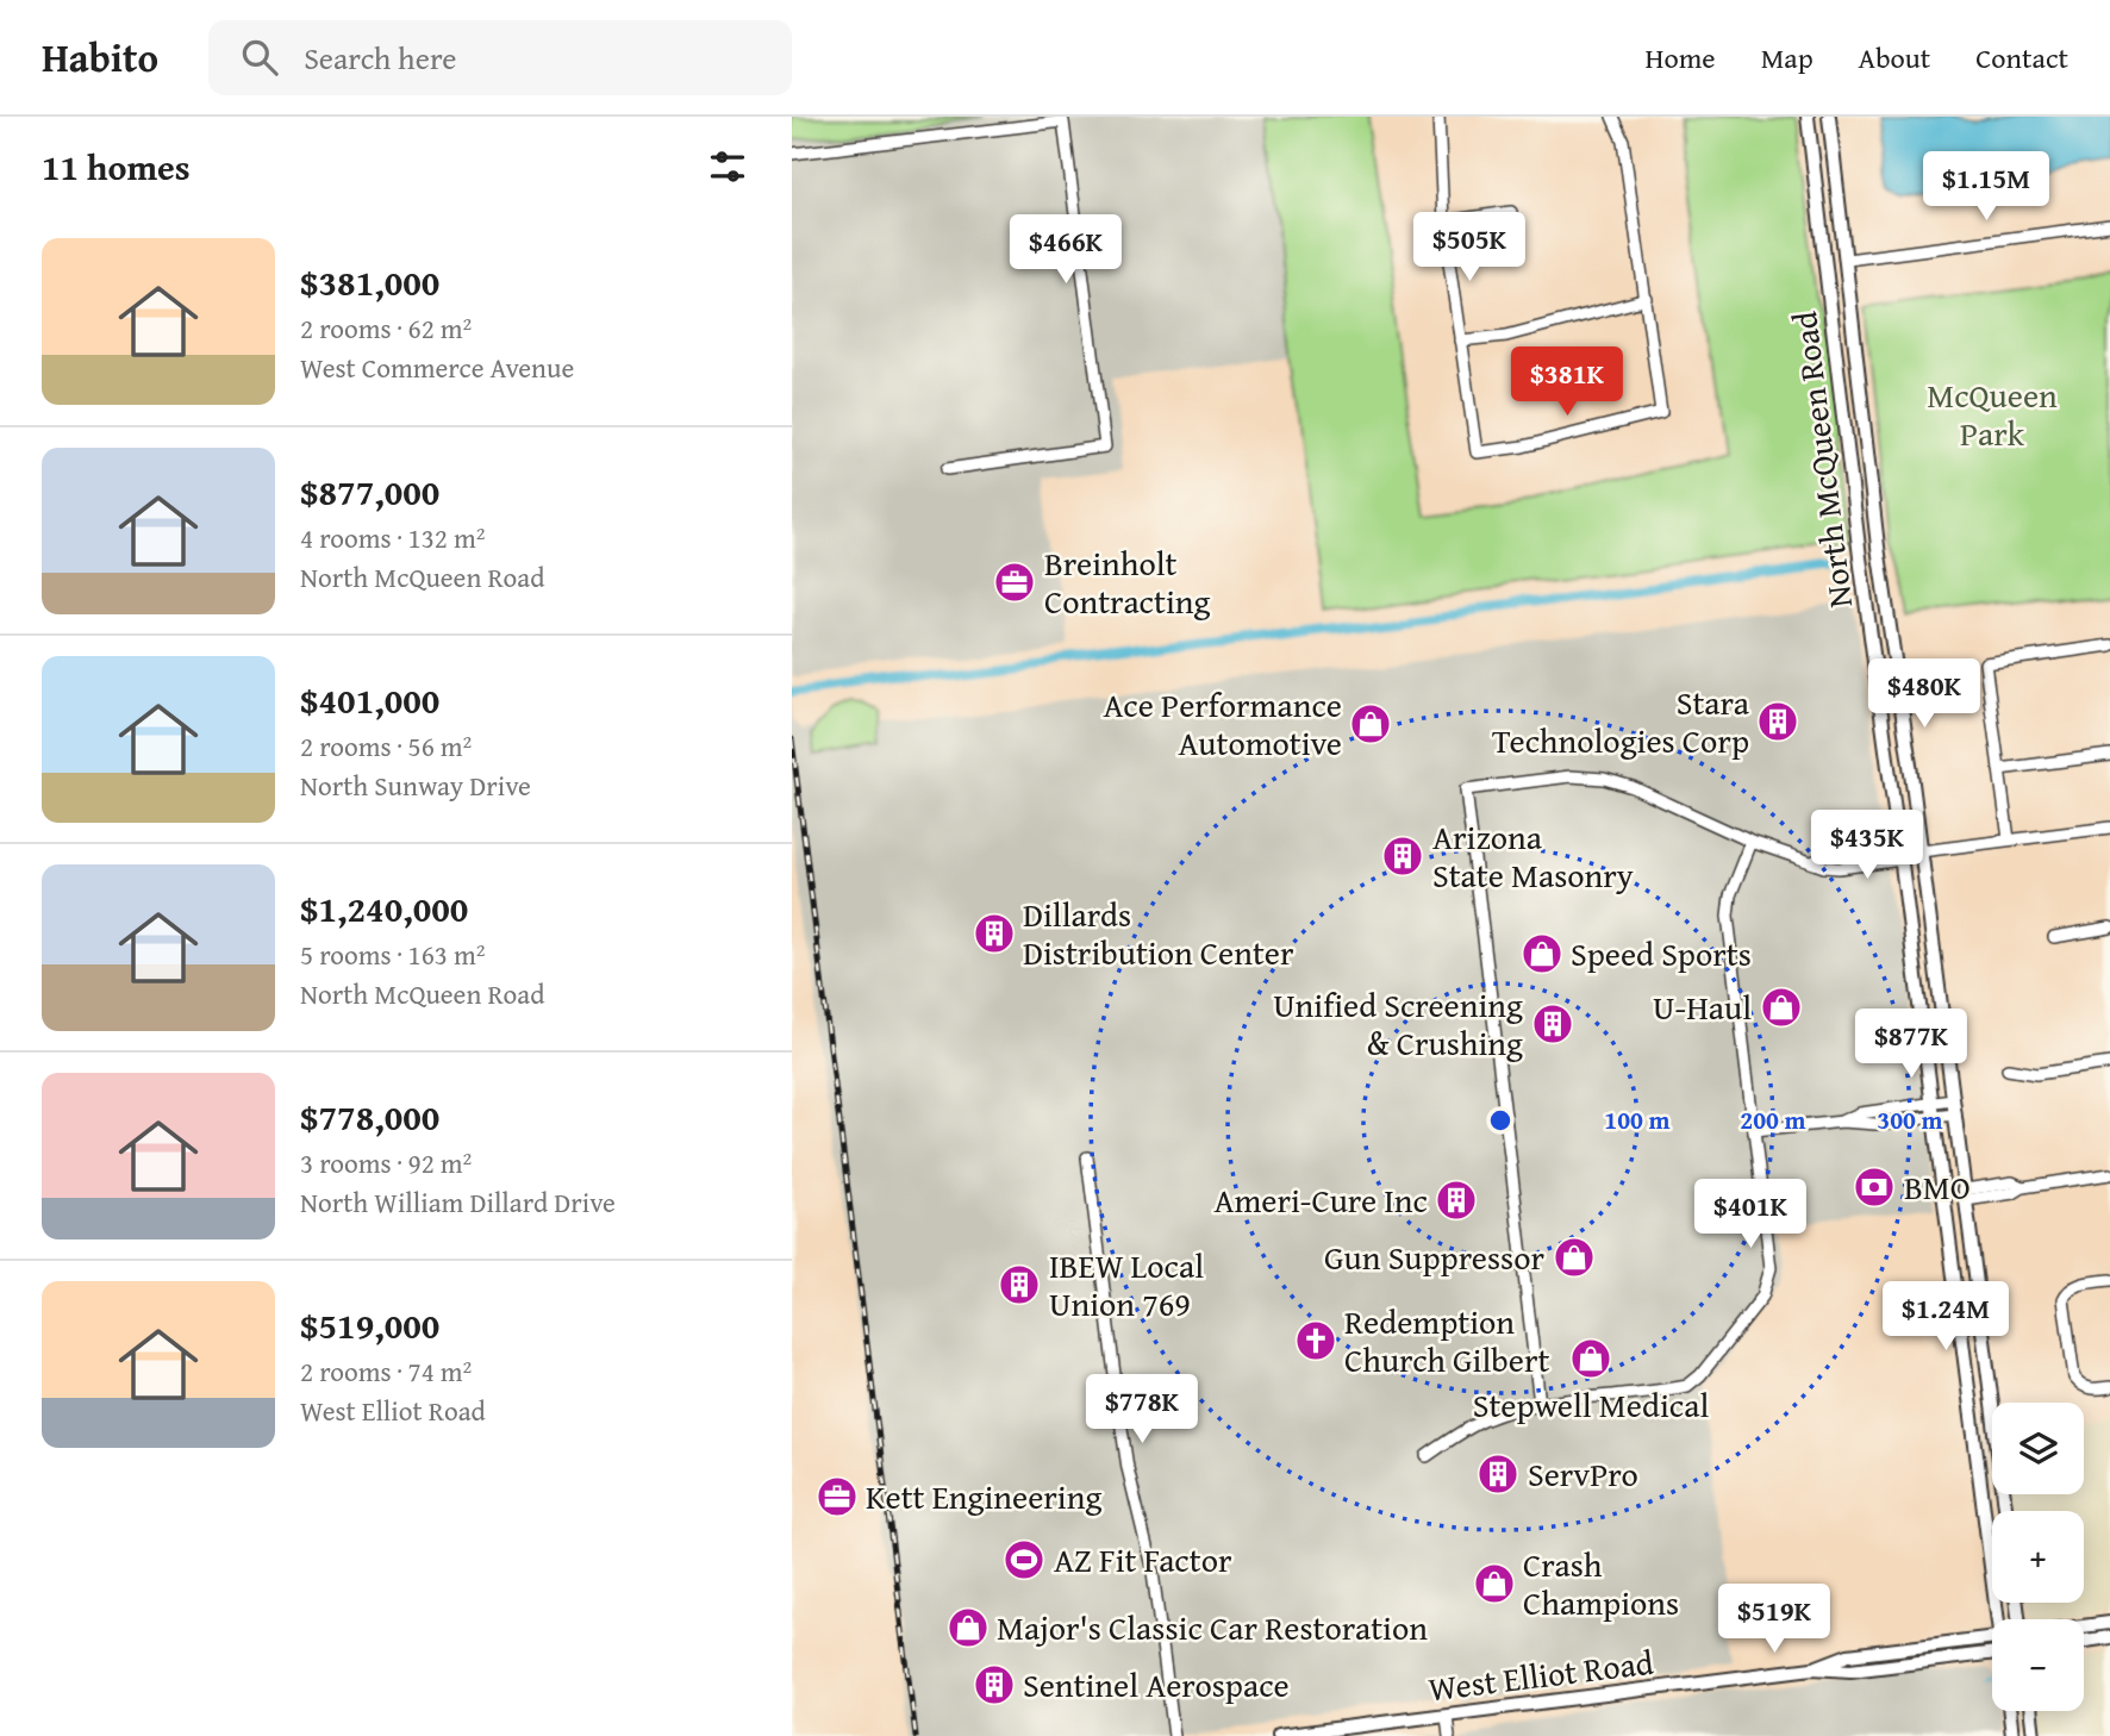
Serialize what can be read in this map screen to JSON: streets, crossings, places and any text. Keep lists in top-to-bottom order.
{
  "streets": {
    "main road": ["North McQueen Road", "West Elliot Road"]
  },
  "parks": ["McQueen Park"],
  "places": {
    "office": ["Breinholt Contracting", "Kett Engineering"],
    "building": [
      "Stara Technologies Corp",
      "Arizona State Masonry",
      "Dillards Distribution Center",
      "Unified Screening & Crushing",
      "Ameri-Cure Inc",
      "IBEW Local Union 769",
      "ServPro",
      "Sentinel Aerospace"
    ],
    "shop": [
      "Ace Performance Automotive",
      "Speed Sports",
      "U-Haul",
      "Gun Suppressor",
      "Stepwell Medical",
      "Crash Champions",
      "Major's Classic Car Restoration"
    ],
    "bank": ["BMO"],
    "church": ["Redemption Church Gilbert"],
    "sports": ["AZ Fit Factor"]
  },
  "page": {
    "header": "Habito",
    "search": "Search here",
    "nav": [
      "Home",
      "Map",
      "About",
      "Contact"
    ],
    "heading": "11 homes",
    "price": [
      "$1.15M",
      "$505K",
      "$466K",
      "$381K",
      "$480K",
      "$435K",
      "$877K",
      "$401K",
      "$1.24M",
      "$778K",
      "$519K"
    ],
    "list": [
      {
        "name": "$381,000",
        "note": "2 rooms · 62 m² · West Commerce Avenue"
      },
      {
        "name": "$877,000",
        "note": "4 rooms · 132 m² · North McQueen Road"
      },
      {
        "name": "$401,000",
        "note": "2 rooms · 56 m² · North Sunway Drive"
      },
      {
        "name": "$1,240,000",
        "note": "5 rooms · 163 m² · North McQueen Road"
      },
      {
        "name": "$778,000",
        "note": "3 rooms · 92 m² · North William Dillard Drive"
      },
      {
        "name": "$519,000",
        "note": "2 rooms · 74 m² · West Elliot Road"
      }
    ],
    "map_buttons": ["+", "−"]
  },
  "rings": ["100 m", "200 m", "300 m"]
}
